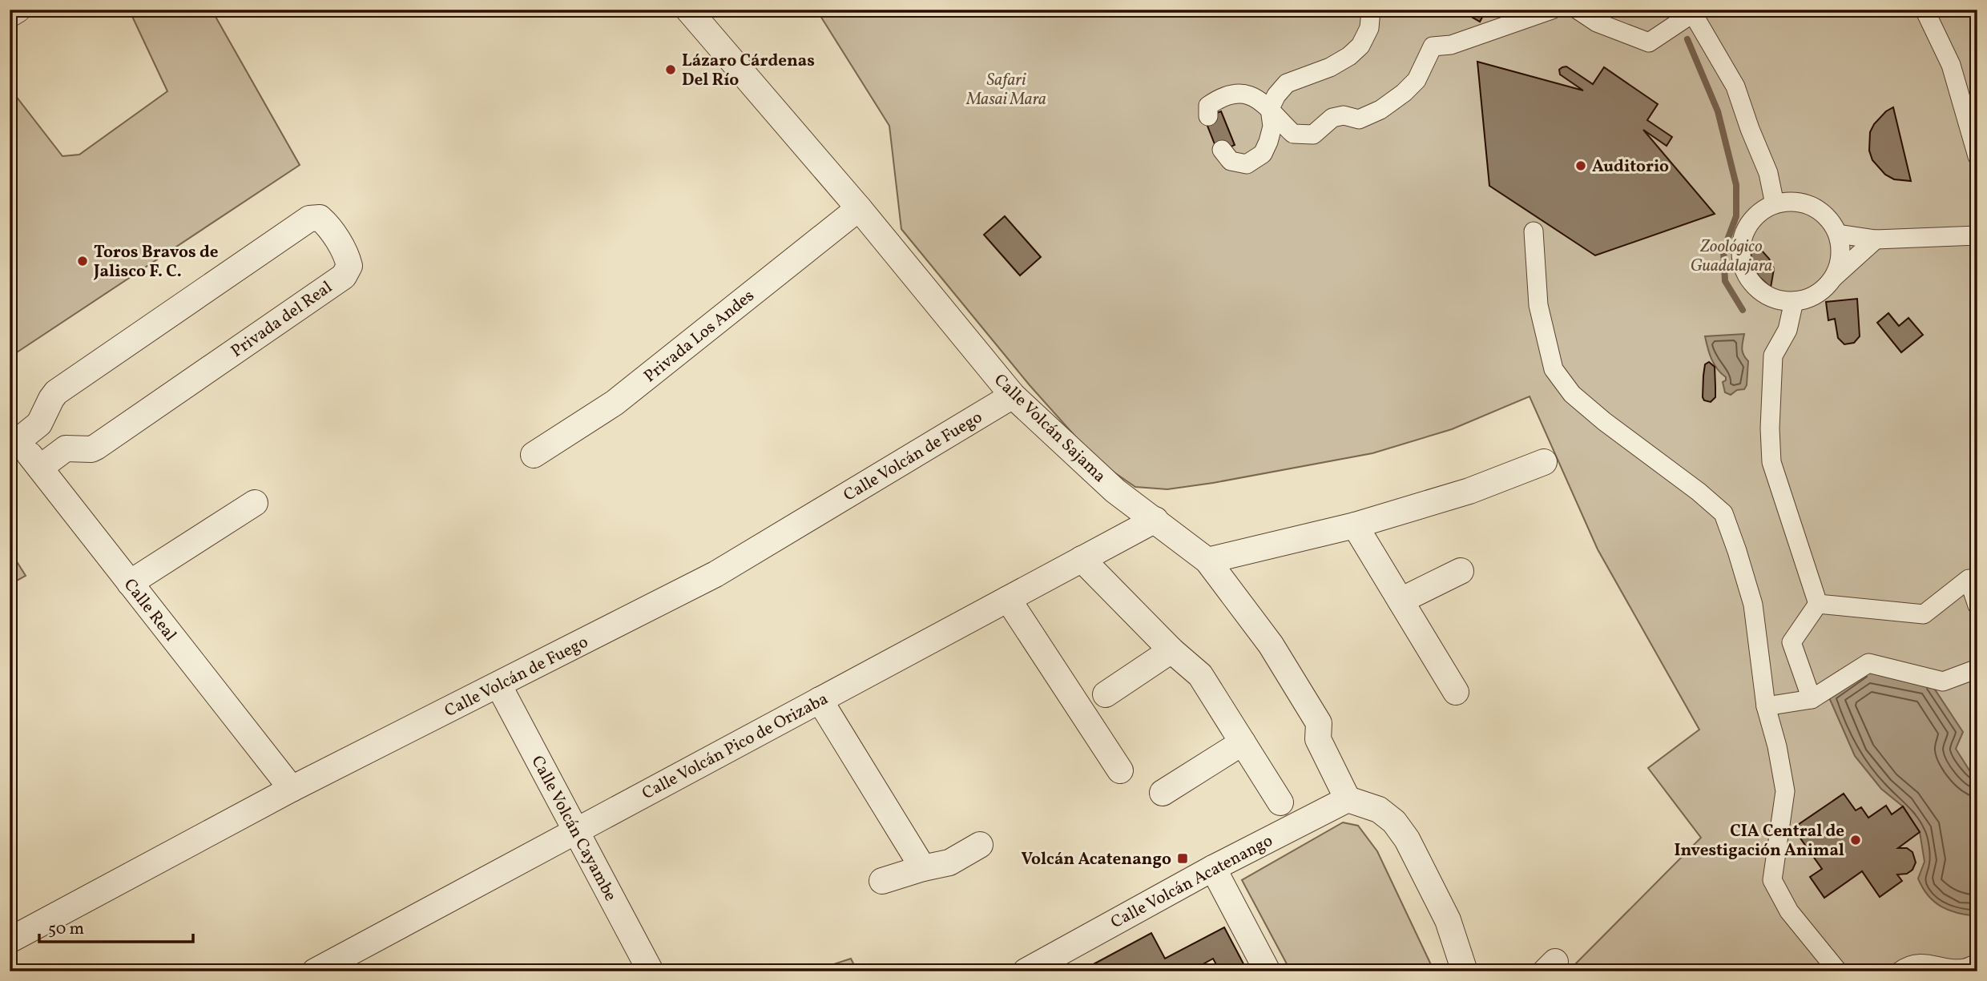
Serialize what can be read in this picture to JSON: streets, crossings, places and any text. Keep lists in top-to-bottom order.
{
  "streets": {
    "street": [
      "Privada del Real",
      "Privada Los Andes",
      "Calle Volcán Sajama",
      "Calle Volcán de Fuego",
      "Calle Real",
      "Calle Volcán Pico de Orizaba",
      "Calle Volcán Cayambe",
      "Calle Volcán Acatenango"
    ]
  },
  "crossings": [
    ["Privada del Real", "Calle Real"],
    ["Privada Los Andes", "Calle Volcán Sajama"],
    ["Calle Volcán Sajama", "Calle Volcán de Fuego"],
    ["Calle Volcán Sajama", "Calle Volcán Pico de Orizaba"],
    ["Calle Volcán Sajama", "Calle Volcán Acatenango"],
    ["Calle Volcán de Fuego", "Calle Real"],
    ["Calle Volcán de Fuego", "Calle Volcán Cayambe"],
    ["Calle Volcán Pico de Orizaba", "Calle Volcán Cayambe"]
  ],
  "parks": ["Safari Masai Mara", "Zoológico Guadalajara"],
  "places": {
    "other": [
      "Lázaro Cárdenas Del Río",
      "Auditorio",
      "Toros Bravos de Jalisco F. C.",
      "CIA Central de Investigación Animal"
    ],
    "transit": ["Volcán Acatenango"]
  },
  "scale_bar": "50 m"
}
